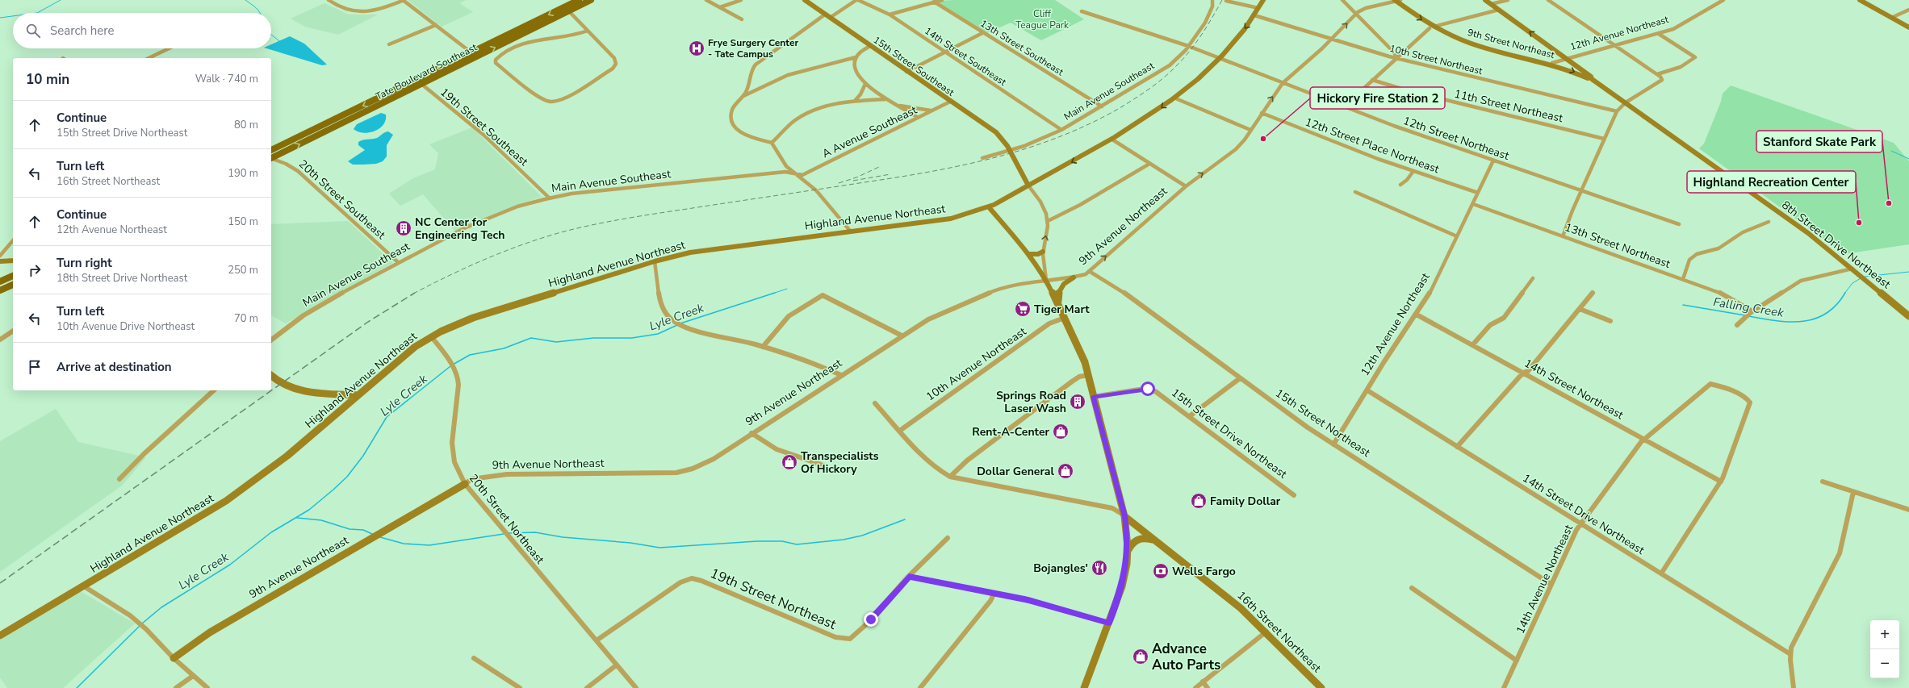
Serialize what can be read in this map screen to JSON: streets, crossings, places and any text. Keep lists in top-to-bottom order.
{
  "streets": {
    "main road": [
      "9th Street Northeast",
      "15th Street Southeast",
      "Tate Boulevard Southeast",
      "Highland Avenue Northeast",
      "9th Avenue Northeast",
      "8th Street Drive Northeast",
      "16th Street Northeast"
    ],
    "street": [
      "12th Avenue Northeast",
      "13th Street Southeast",
      "14th Street Southeast",
      "10th Street Northeast",
      "Main Avenue Southeast",
      "11th Street Northeast",
      "19th Street Southeast",
      "A Avenue Southeast",
      "12th Street Northeast",
      "12th Street Place Northeast",
      "20th Street Southeast",
      "13th Street Northeast",
      "10th Avenue Northeast",
      "14th Street Northeast",
      "15th Street Northeast",
      "15th Street Drive Northeast",
      "14th Street Drive Northeast",
      "20th Street Northeast",
      "14th Avenue Northeast",
      "19th Street Northeast"
    ]
  },
  "crossings": [
    ["12th Avenue Northeast", "9th Street Northeast"],
    ["12th Avenue Northeast", "12th Street Northeast"],
    ["12th Avenue Northeast", "12th Street Place Northeast"],
    ["12th Avenue Northeast", "13th Street Northeast"],
    ["12th Avenue Northeast", "14th Street Northeast"],
    ["12th Avenue Northeast", "15th Street Northeast"],
    ["12th Avenue Northeast", "14th Street Drive Northeast"],
    ["9th Street Northeast", "8th Street Drive Northeast"],
    ["13th Street Southeast", "Main Avenue Southeast"],
    ["14th Street Southeast", "Main Avenue Southeast"],
    ["10th Street Northeast", "Highland Avenue Northeast"],
    ["10th Street Northeast", "9th Avenue Northeast"],
    ["15th Street Southeast", "Main Avenue Southeast"],
    ["15th Street Southeast", "A Avenue Southeast"],
    ["Tate Boulevard Southeast", "19th Street Southeast"],
    ["Main Avenue Southeast", "19th Street Southeast"],
    ["Main Avenue Southeast", "A Avenue Southeast"],
    ["Main Avenue Southeast", "12th Street Northeast"],
    ["Main Avenue Southeast", "20th Street Southeast"],
    ["12th Street Northeast", "Highland Avenue Northeast"],
    ["12th Street Northeast", "9th Avenue Northeast"],
    ["12th Street Place Northeast", "9th Avenue Northeast"],
    ["Highland Avenue Northeast", "20th Street Northeast"],
    ["9th Avenue Northeast", "15th Street Northeast"],
    ["9th Avenue Northeast", "20th Street Northeast"],
    ["14th Street Northeast", "14th Avenue Northeast"],
    ["15th Street Northeast", "14th Avenue Northeast"],
    ["14th Street Drive Northeast", "14th Avenue Northeast"],
    ["20th Street Northeast", "19th Street Northeast"]
  ],
  "water": ["Falling Creek", "Lyle Creek"],
  "parks": ["Cliff Teague Park"],
  "places": {
    "hospital": ["Frye Surgery Center - Tate Campus"],
    "other": ["Hickory Fire Station 2", "Stanford Skate Park", "Highland Recreation Center"],
    "building": ["NC Center for Engineering Tech", "Springs Road Laser Wash"],
    "supermarket": ["Tiger Mart"],
    "shop": [
      "Rent-A-Center",
      "Transpecialists Of Hickory",
      "Dollar General",
      "Family Dollar",
      "Advance Auto Parts"
    ],
    "restaurant": ["Bojangles'"],
    "bank": ["Wells Fargo"]
  },
  "page": {
    "search": "Search here",
    "heading": ["10 min", "Walk · 740 m"],
    "list": [
      ["Continue", "15th Street Drive Northeast", "80 m"],
      ["Turn left", "16th Street Northeast", "190 m"],
      ["Continue", "12th Avenue Northeast", "150 m"],
      ["Turn right", "18th Street Drive Northeast", "250 m"],
      ["Turn left", "10th Avenue Drive Northeast", "70 m"],
      "Arrive at destination"
    ],
    "map_buttons": ["+", "−"]
  }
}
